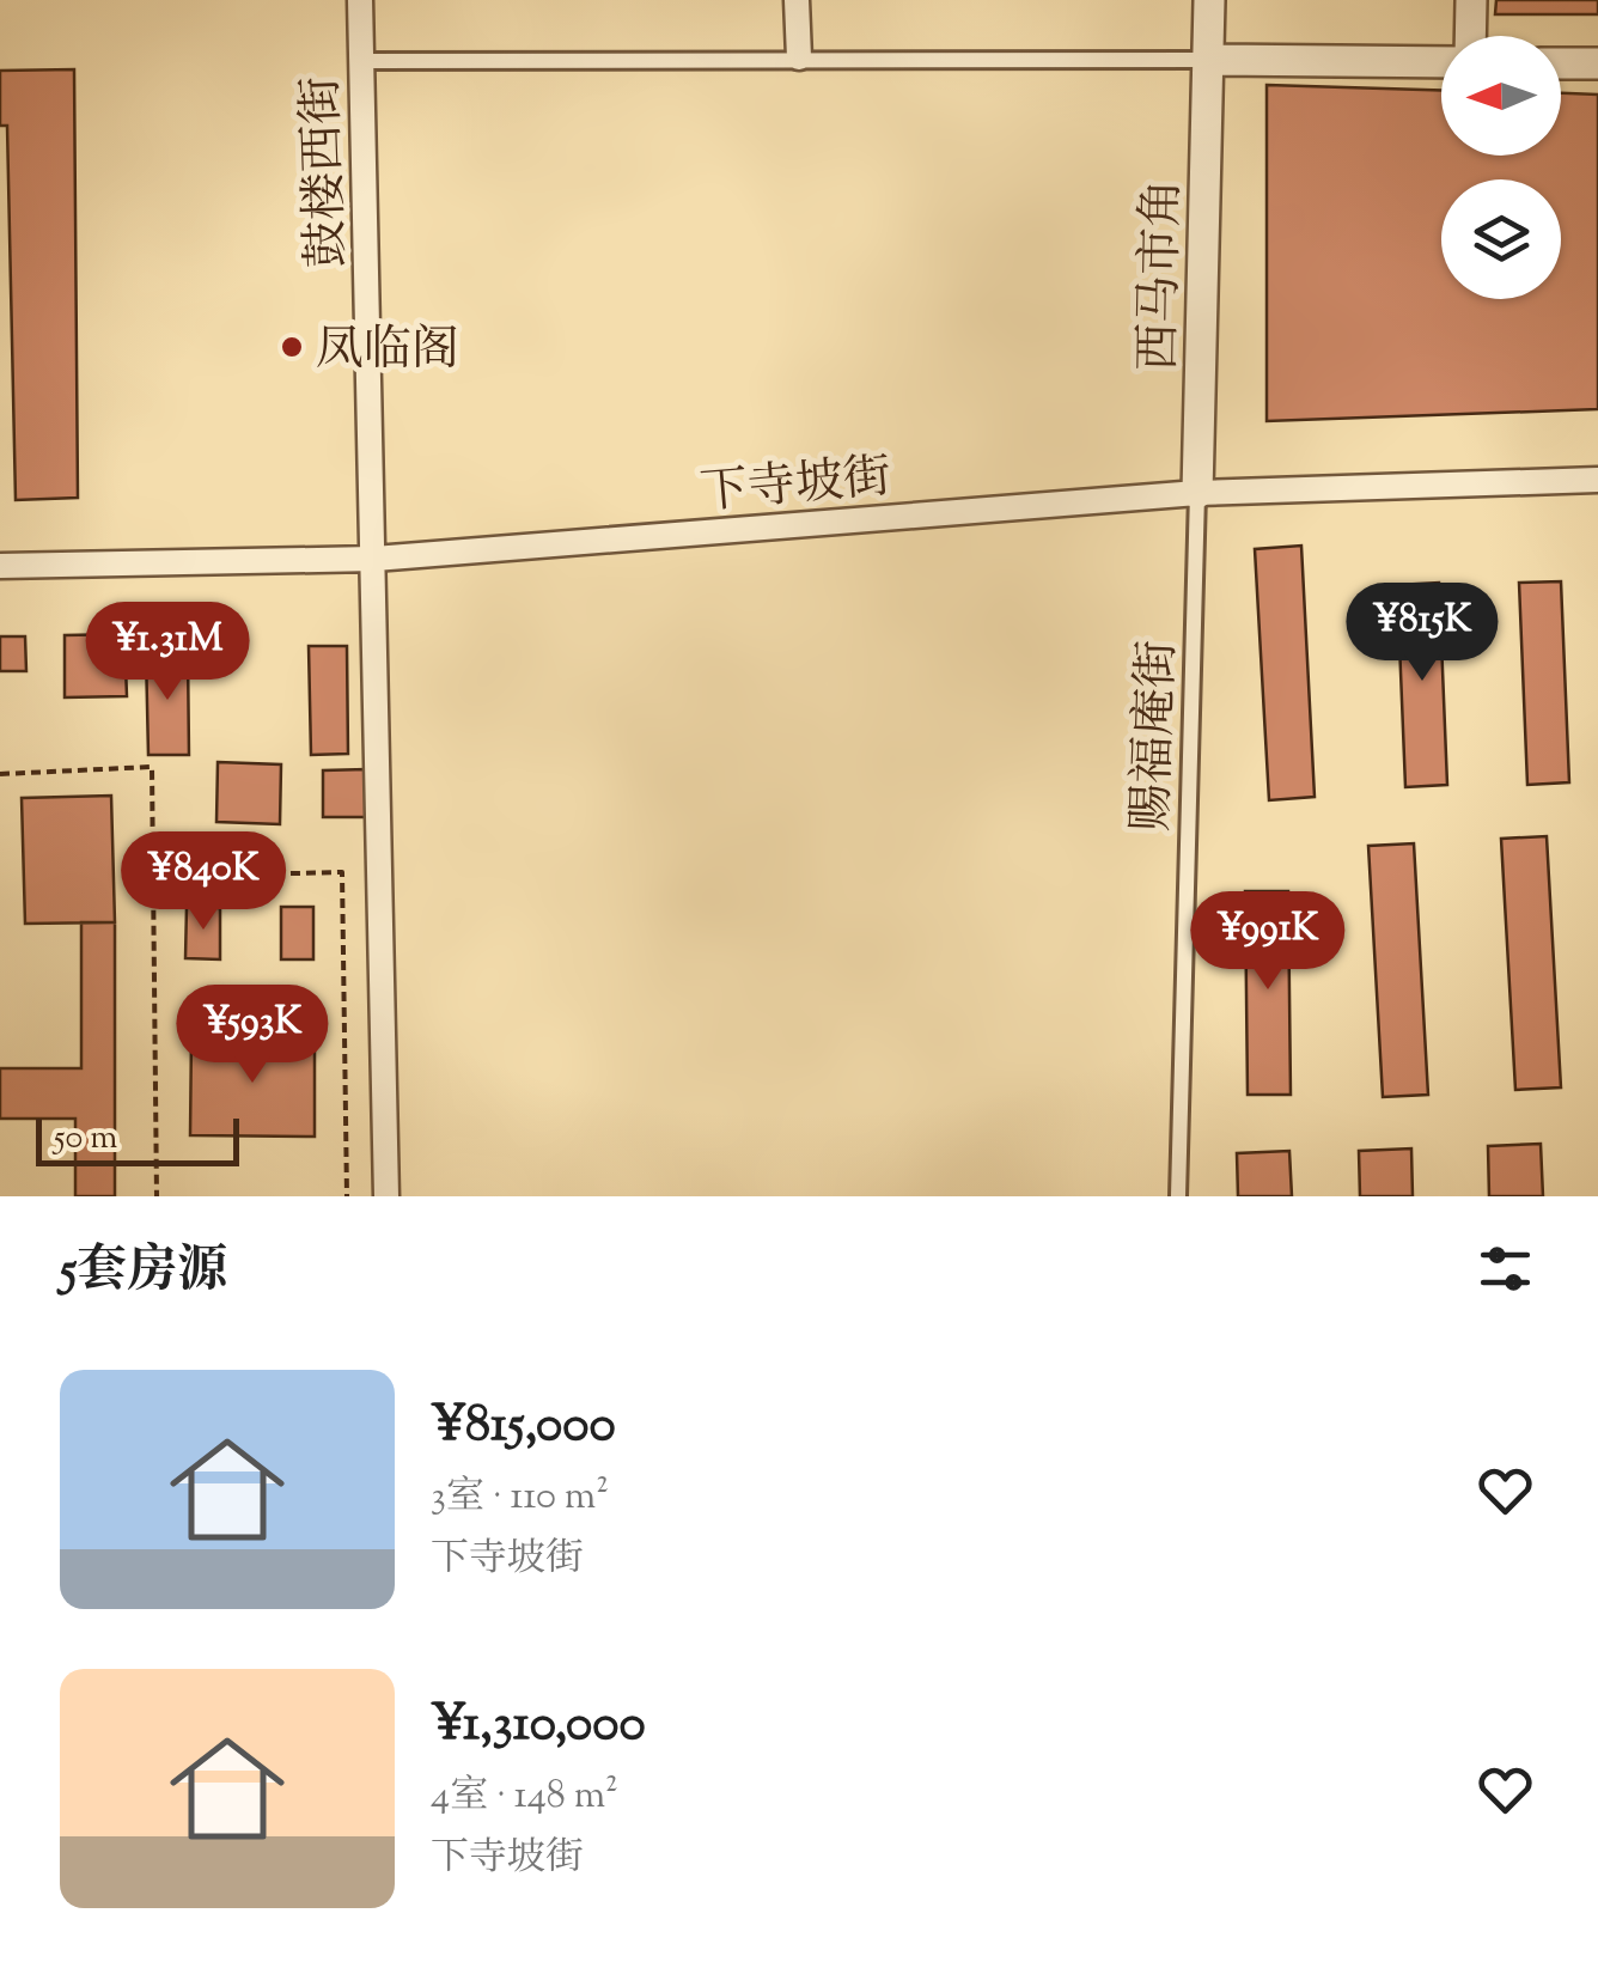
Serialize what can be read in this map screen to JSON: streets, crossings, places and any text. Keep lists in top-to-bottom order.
{
  "streets": {
    "street": ["鼓楼西街", "西马市角", "下寺坡街"],
    "lane": ["赐福庵街"]
  },
  "crossings": [
    ["鼓楼西街", "下寺坡街"],
    ["西马市角", "下寺坡街"],
    ["西马市角", "赐福庵街"],
    ["下寺坡街", "赐福庵街"]
  ],
  "places": ["凤临阁"],
  "scale_bar": "50 m",
  "north": "left",
  "page": {
    "price": [
      "¥815K",
      "¥1.31M",
      "¥840K",
      "¥991K",
      "¥593K"
    ],
    "scale": "50 m",
    "heading": "5套房源",
    "list": [
      {
        "name": "¥815,000",
        "note": "3室 · 110 m² · 下寺坡街"
      },
      {
        "name": "¥1,310,000",
        "note": "4室 · 148 m² · 下寺坡街"
      }
    ]
  }
}
